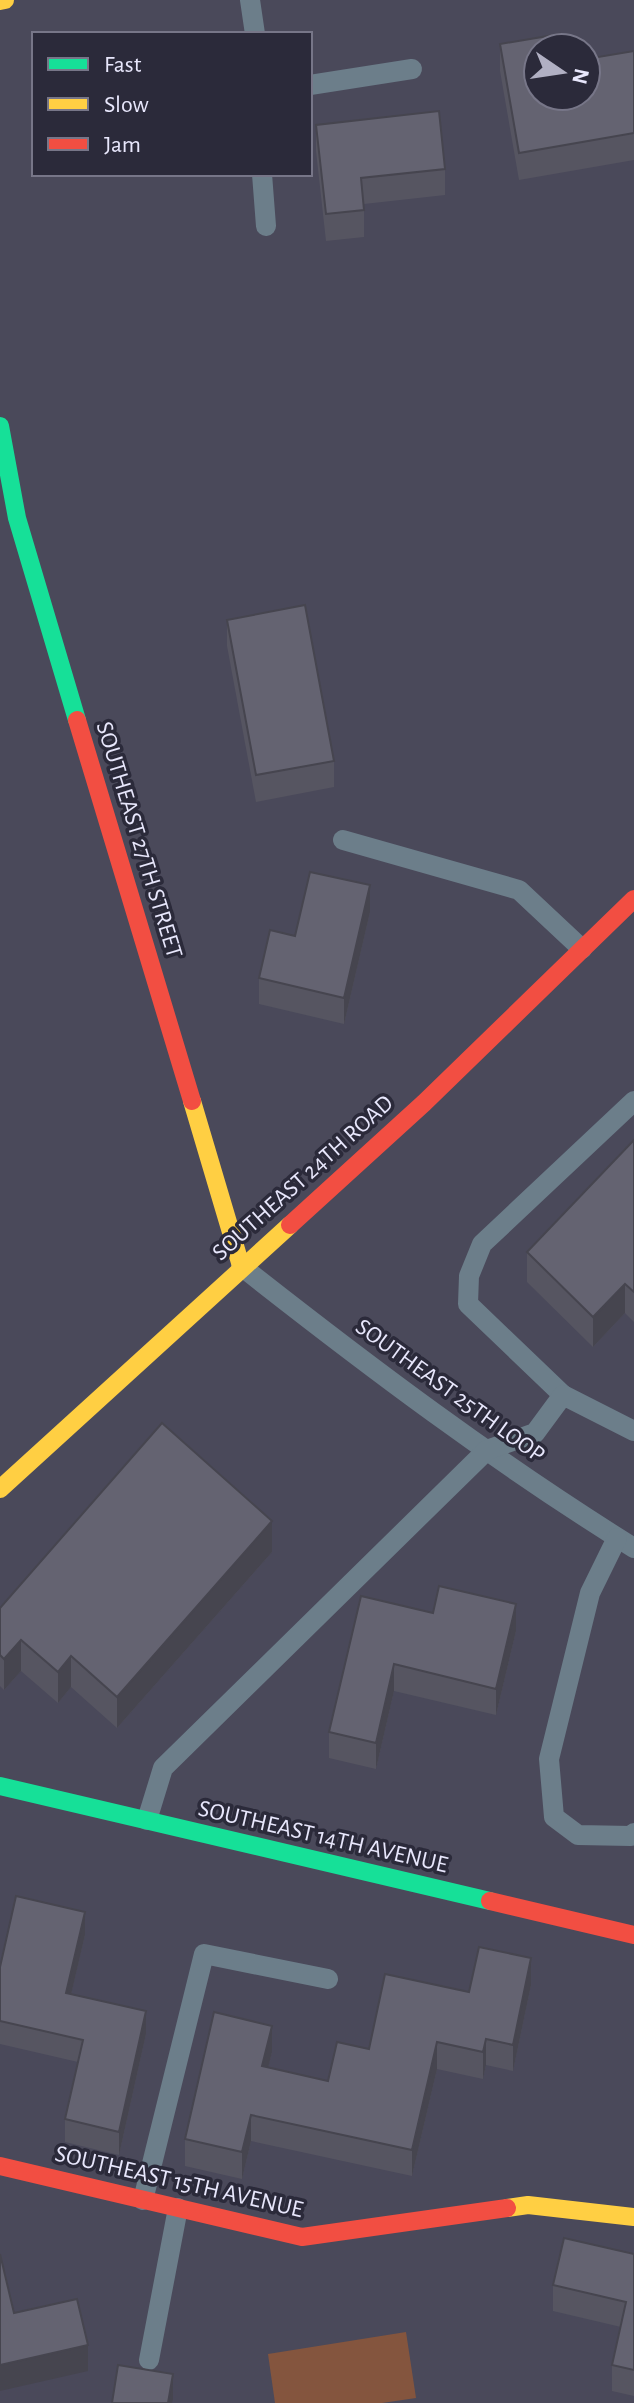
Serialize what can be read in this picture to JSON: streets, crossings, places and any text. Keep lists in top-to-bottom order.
{
  "streets": {
    "street": [
      "SOUTHEAST 27TH STREET",
      "SOUTHEAST 24TH ROAD",
      "SOUTHEAST 14TH AVENUE",
      "SOUTHEAST 15TH AVENUE"
    ],
    "lane": ["SOUTHEAST 25TH LOOP"]
  },
  "crossings": [
    ["SOUTHEAST 27TH STREET", "SOUTHEAST 24TH ROAD"],
    ["SOUTHEAST 27TH STREET", "SOUTHEAST 25TH LOOP"],
    ["SOUTHEAST 24TH ROAD", "SOUTHEAST 25TH LOOP"]
  ],
  "legend": ["Fast", "Slow", "Jam"],
  "north": "right"
}
